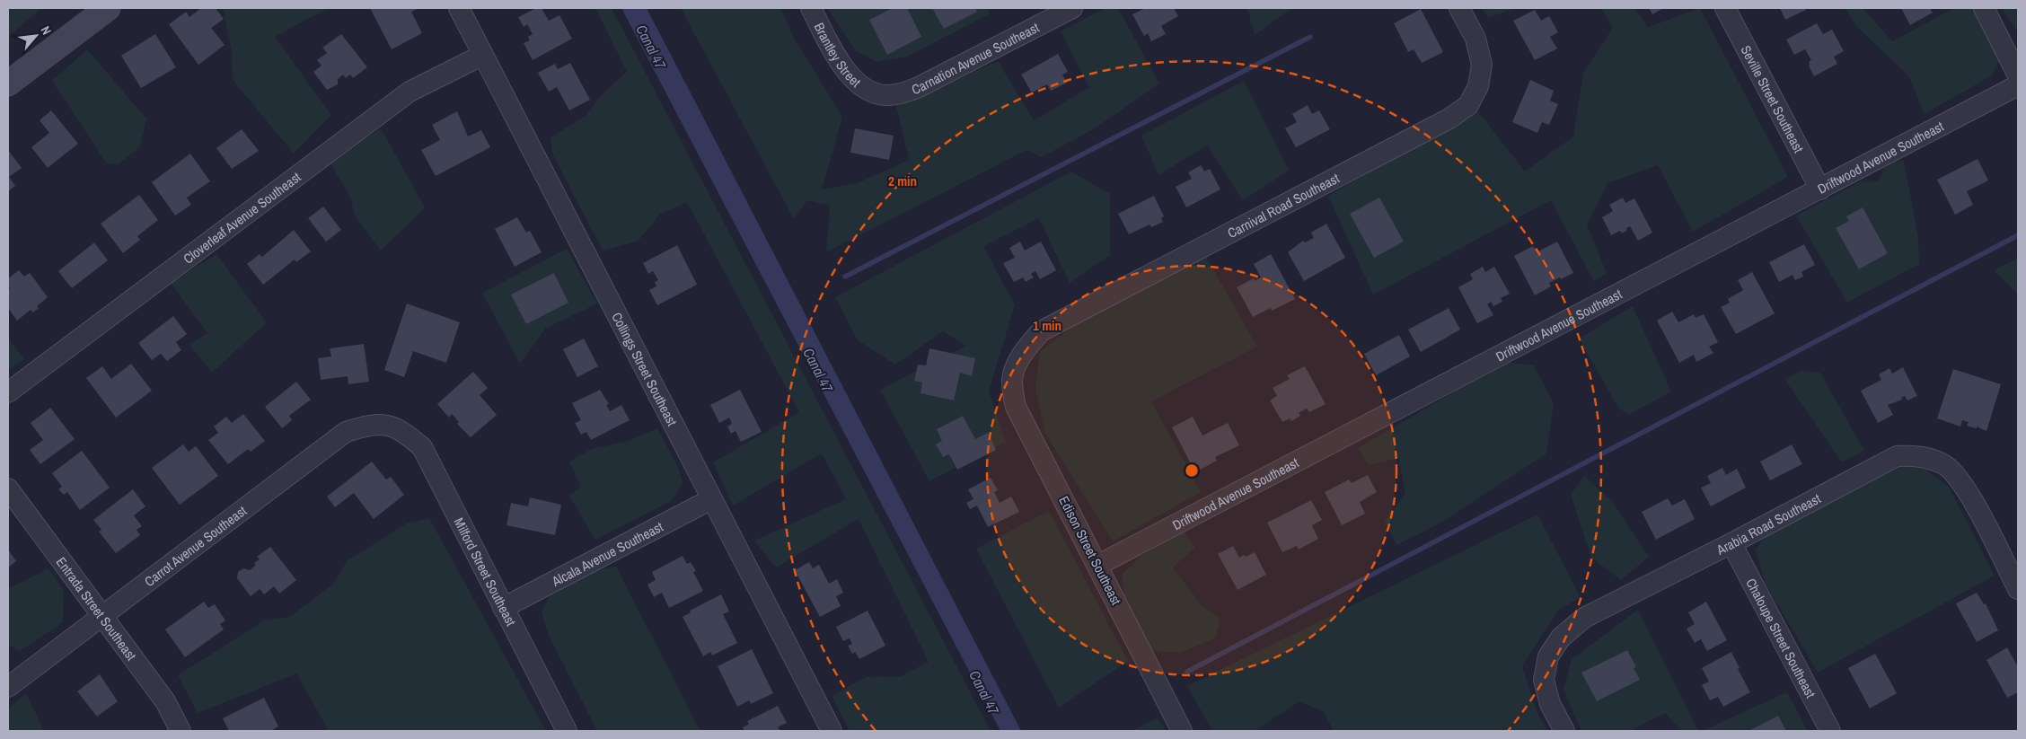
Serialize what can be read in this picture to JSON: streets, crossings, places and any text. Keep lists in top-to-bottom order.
{
  "streets": {
    "street": [
      "Brantley Street",
      "Carnation Avenue Southeast",
      "Seville Street Southeast",
      "Driftwood Avenue Southeast",
      "Carnival Road Southeast",
      "Cloverleaf Avenue Southeast",
      "Collings Street Southeast",
      "Arabia Road Southeast",
      "Carrot Avenue Southeast",
      "Edison Street Southeast",
      "Alcala Avenue Southeast",
      "Milford Street Southeast",
      "Entrada Street Southeast",
      "Chaloupe Street Southeast"
    ]
  },
  "crossings": [
    ["Brantley Street", "Carnation Avenue Southeast"],
    ["Seville Street Southeast", "Driftwood Avenue Southeast"],
    ["Driftwood Avenue Southeast", "Edison Street Southeast"],
    ["Carnival Road Southeast", "Edison Street Southeast"],
    ["Cloverleaf Avenue Southeast", "Collings Street Southeast"],
    ["Collings Street Southeast", "Alcala Avenue Southeast"],
    ["Arabia Road Southeast", "Chaloupe Street Southeast"],
    ["Carrot Avenue Southeast", "Milford Street Southeast"],
    ["Carrot Avenue Southeast", "Entrada Street Southeast"],
    ["Alcala Avenue Southeast", "Milford Street Southeast"]
  ],
  "water": ["Canal 47"],
  "north": "top right",
  "rings": ["2 min", "1 min"]
}
